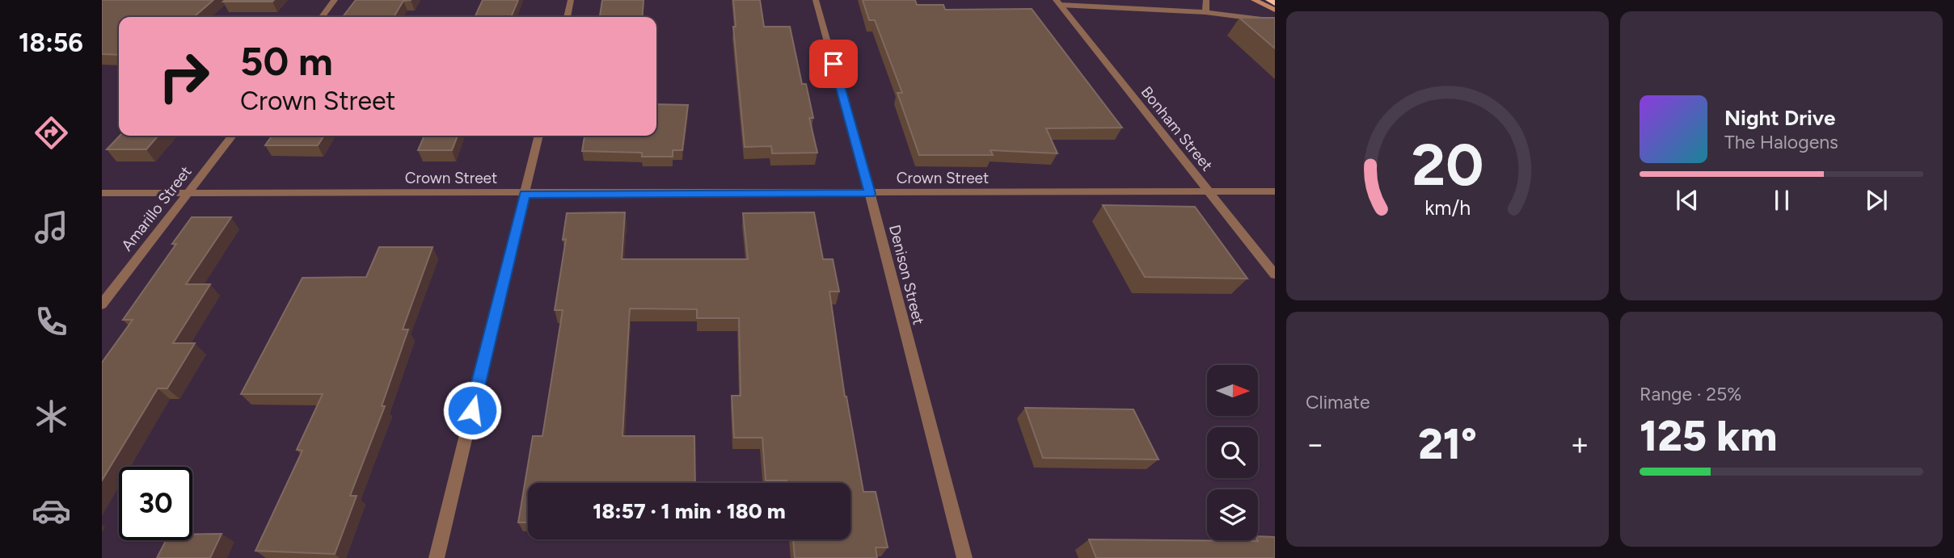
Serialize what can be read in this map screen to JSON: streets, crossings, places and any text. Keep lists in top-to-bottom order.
{
  "streets": {
    "street": [
      "Bonham Street",
      "Crown Street",
      "Amarillo Street",
      "Denison Street"
    ]
  },
  "crossings": [
    ["Bonham Street", "Crown Street"],
    ["Crown Street", "Amarillo Street"],
    ["Crown Street", "Denison Street"]
  ],
  "north": "right",
  "page": {
    "tabs": "18:56",
    "turn": ["50 m", "Crown Street"],
    "song": ["Night Drive", "The Halogens"],
    "tile": [
      "Climate",
      ["Range · 25%", "125 km"]
    ],
    "heat": ["−", "21°", "+"],
    "limit": "30",
    "trip": "18:57 · 1 min · 180 m",
    "gauge": ["20", "km/h"]
  }
}
